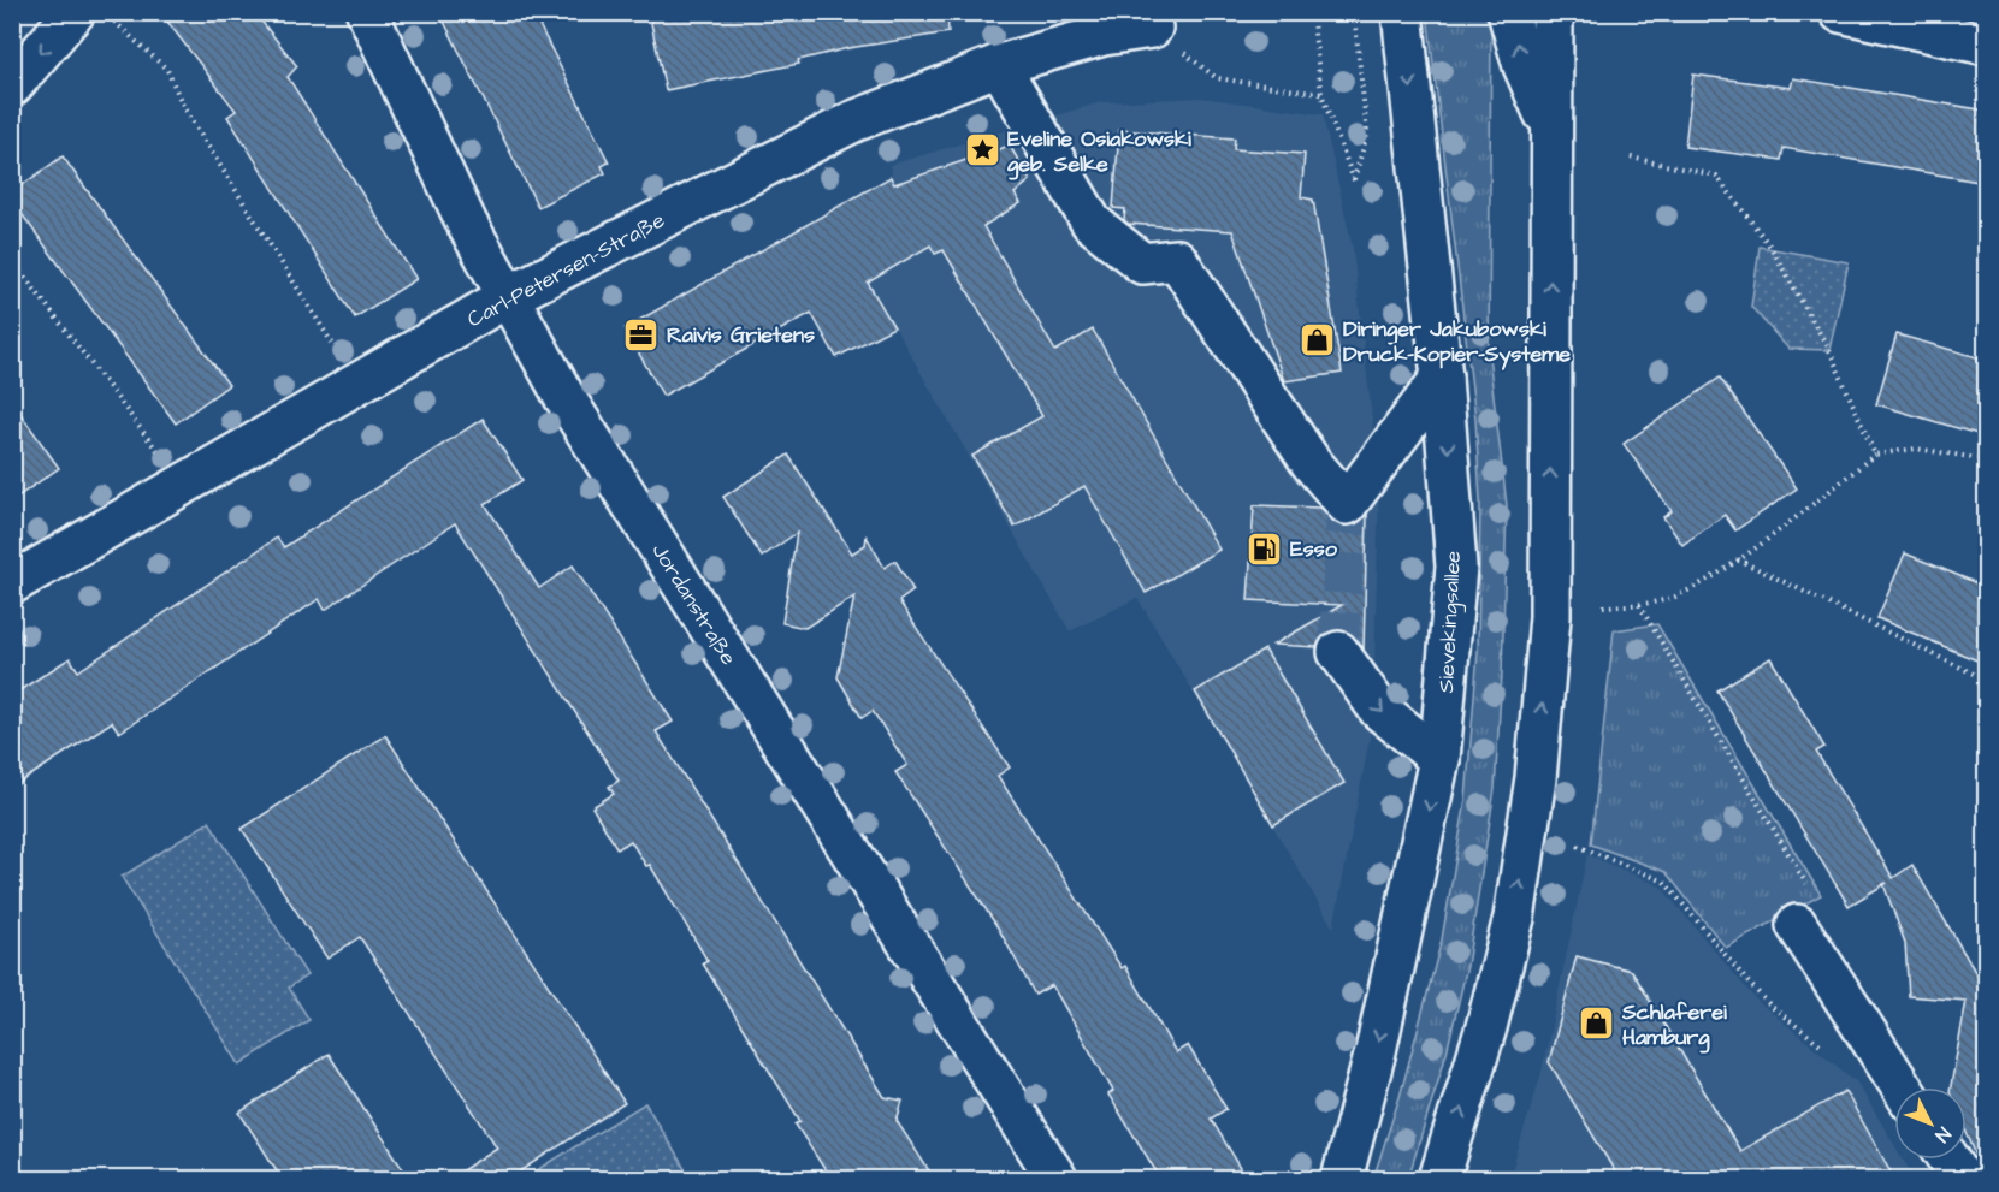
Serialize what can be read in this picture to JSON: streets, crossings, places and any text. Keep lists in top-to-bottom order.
{
  "streets": {
    "street": ["Carl-Petersen-Straße", "Jordanstraße", "Sievekingsallee"]
  },
  "crossings": [
    ["Carl-Petersen-Straße", "Jordanstraße"]
  ],
  "places": {
    "place": ["Eveline Osiakowski geb. Selke"],
    "office": ["Raivis Grietens"],
    "shop": ["Diringer Jakubowski Druck-Kopier-Systeme", "Schlaferei Hamburg"],
    "fuel station": ["Esso"]
  },
  "north": "bottom right"
}
